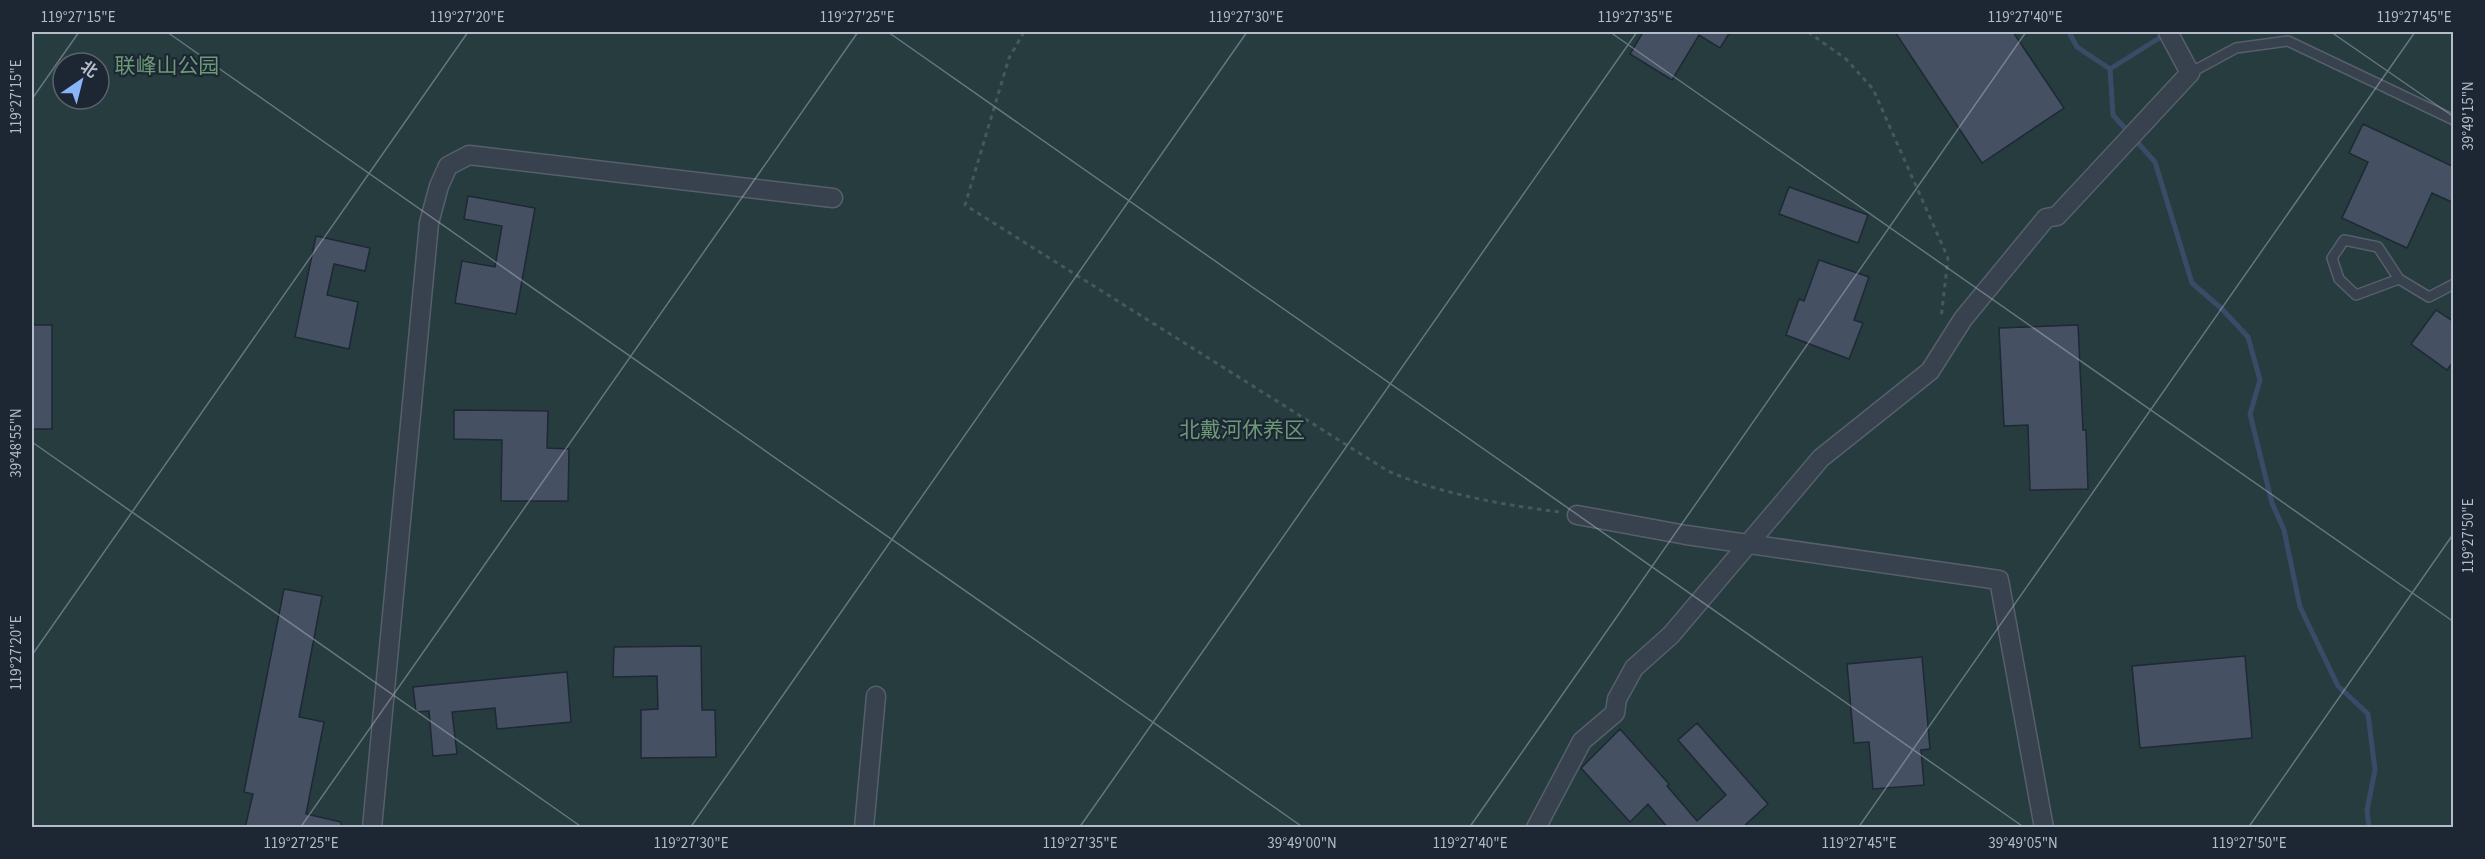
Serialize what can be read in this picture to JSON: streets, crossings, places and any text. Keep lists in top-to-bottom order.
{
  "parks": ["联峰山公园", "北戴河休养区"],
  "north": "top right",
  "coordinates": [
    "119°27'15\"E",
    "119°27'20\"E",
    "119°27'25\"E",
    "119°27'30\"E",
    "119°27'35\"E",
    "119°27'40\"E",
    "119°27'45\"E",
    "39°49'15\"N",
    "39°48'55\"N",
    "119°27'50\"E",
    "39°49'00\"N",
    "39°49'05\"N"
  ]
}
